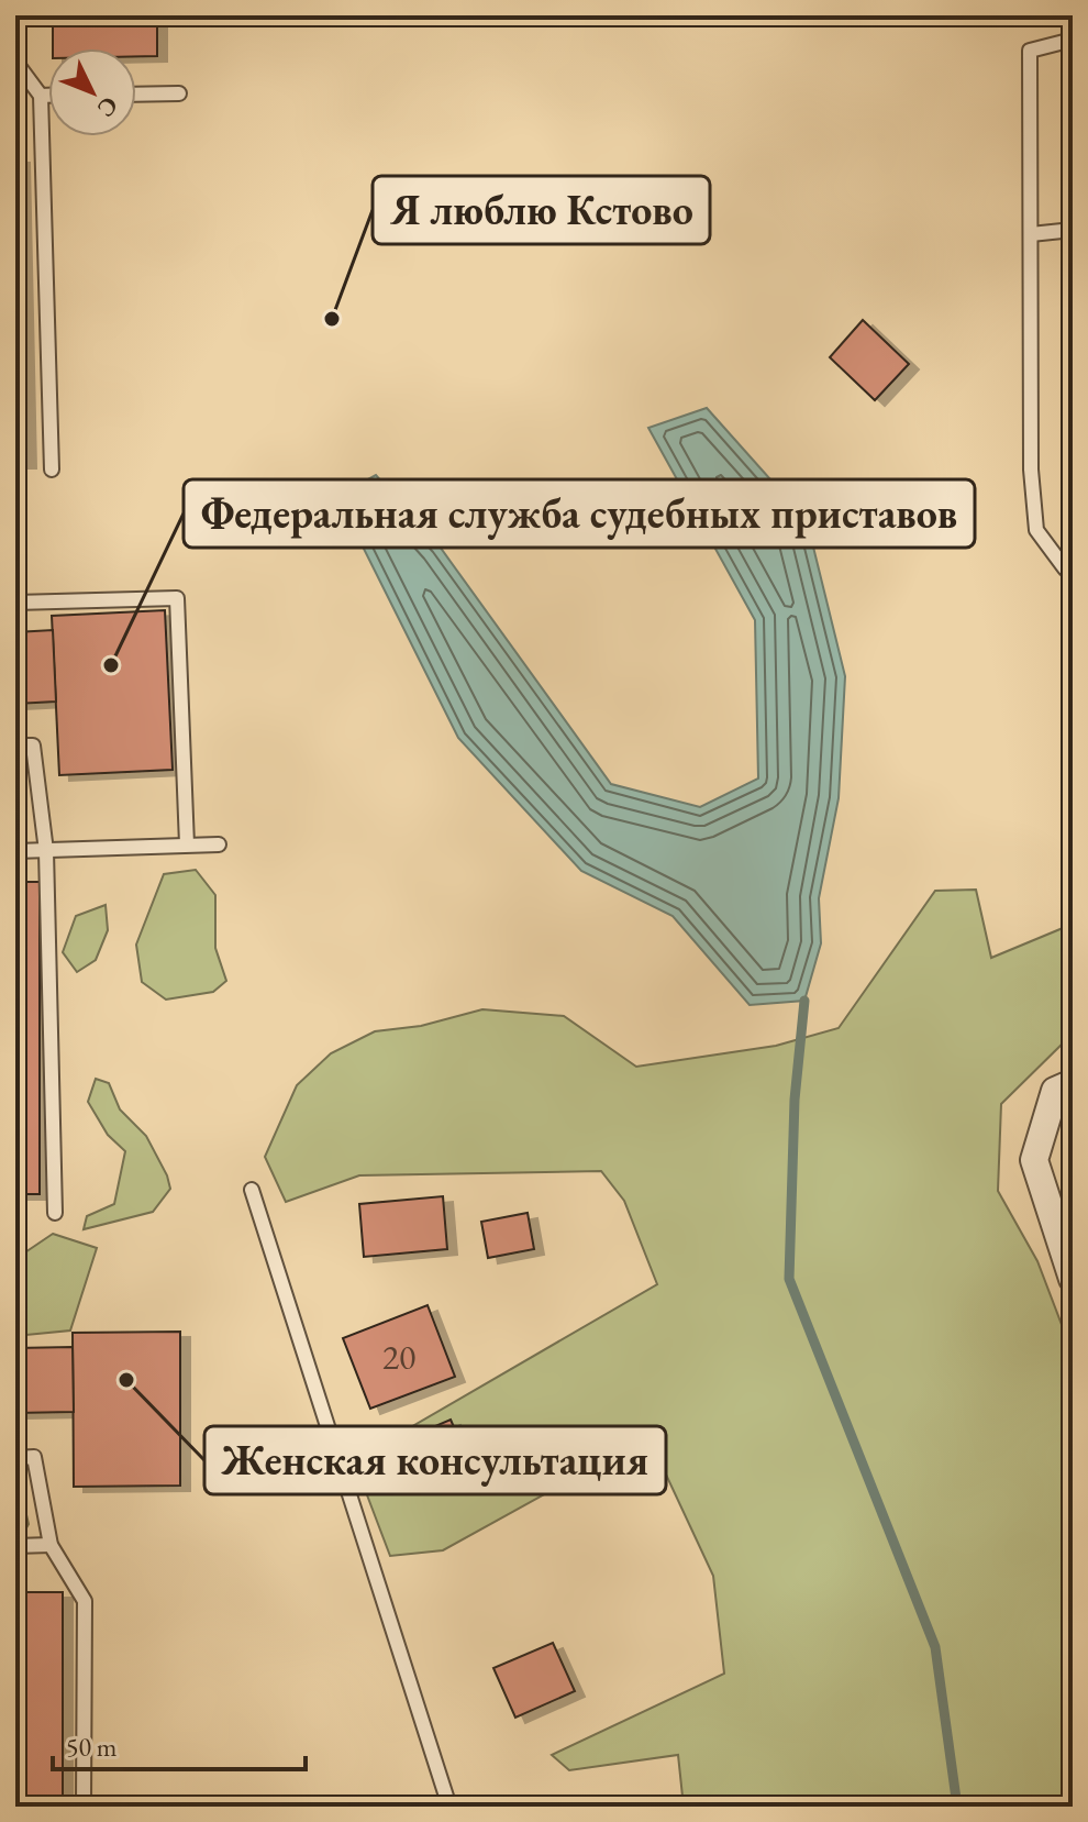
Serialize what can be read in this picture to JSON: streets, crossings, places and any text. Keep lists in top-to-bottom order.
{
  "places": ["Я люблю Кстово", "Федеральная служба судебных приставов", "Женская консультация"],
  "house_numbers": ["20"],
  "scale_bar": "50 m",
  "north": "bottom right"
}
